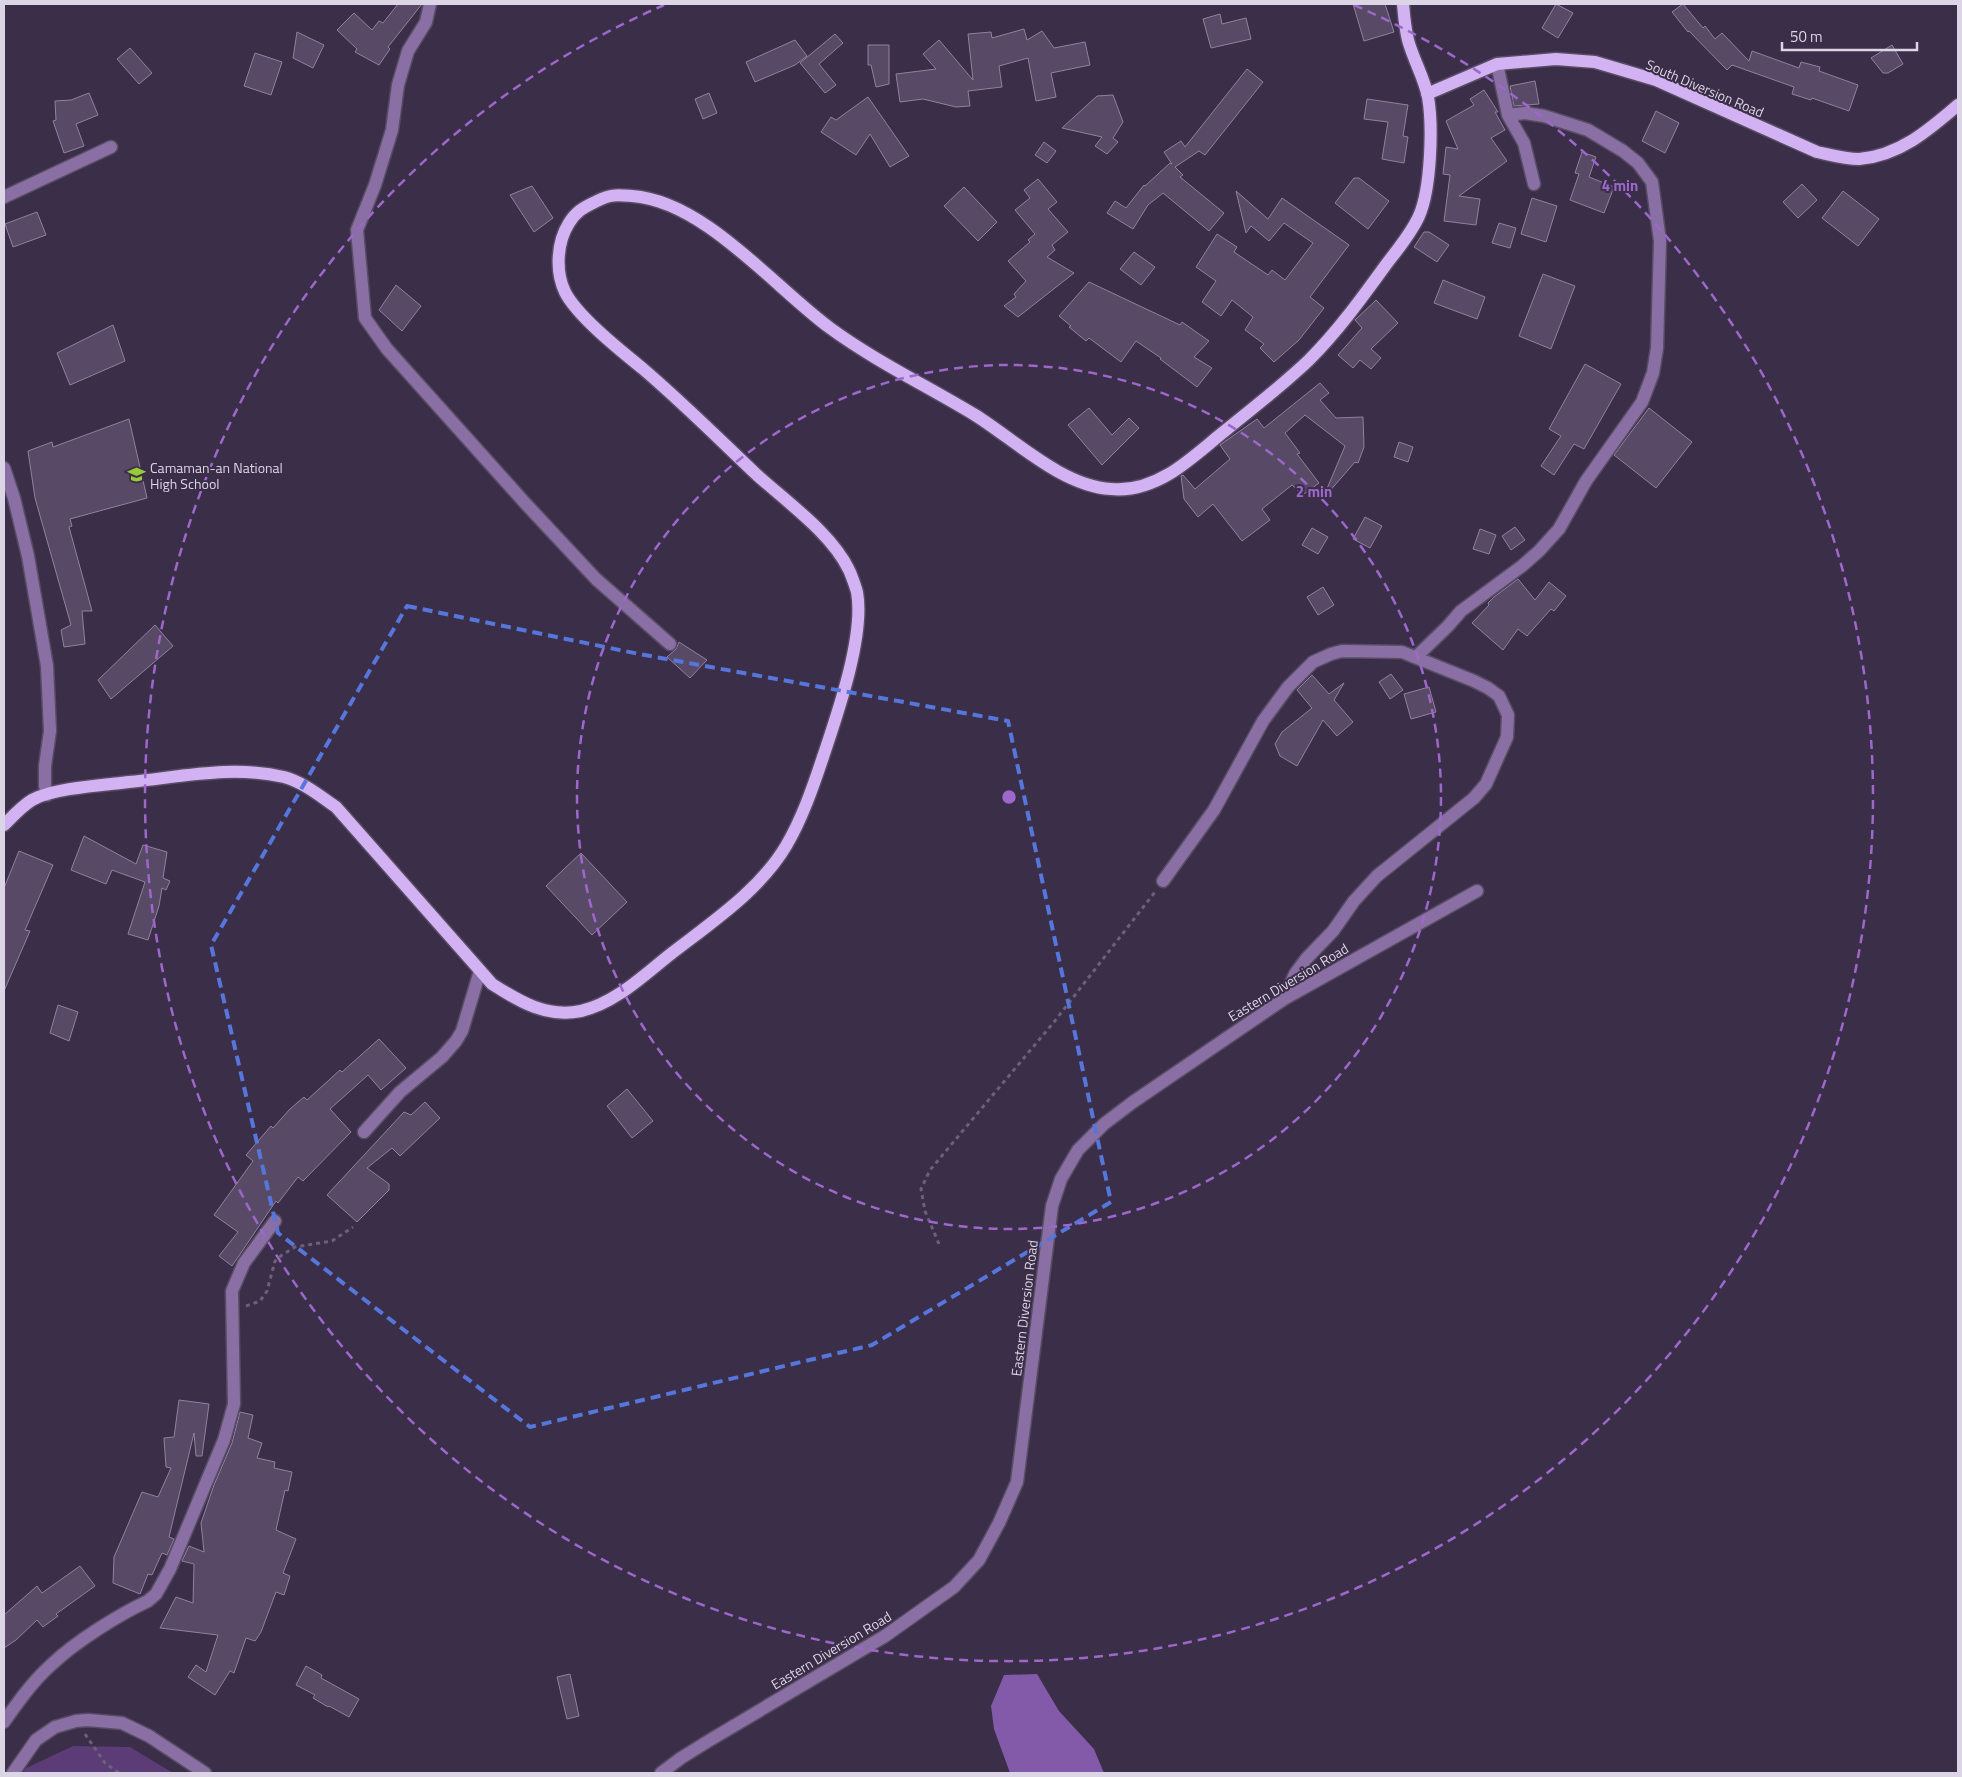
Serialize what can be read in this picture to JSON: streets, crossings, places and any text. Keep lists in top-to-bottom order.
{
  "streets": {
    "main road": ["South Diversion Road"],
    "street": ["Eastern Diversion Road"]
  },
  "places": {
    "school or university": ["Camaman-an National High School"]
  },
  "scale_bar": "50 m",
  "rings": ["4 min", "2 min"]
}
